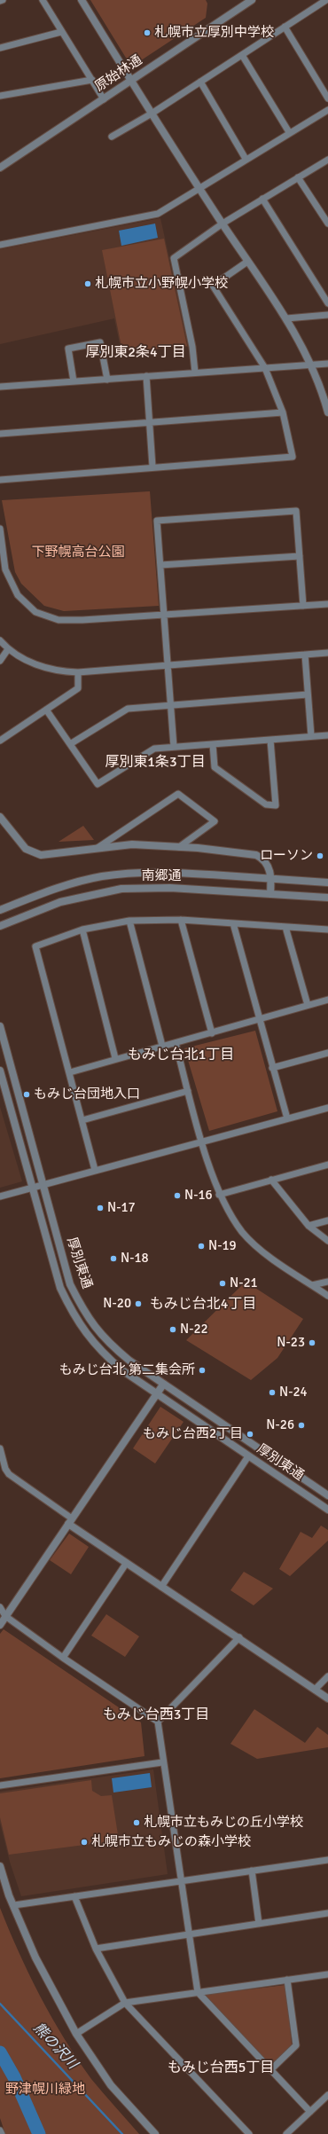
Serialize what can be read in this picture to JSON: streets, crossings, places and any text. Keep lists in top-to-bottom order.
{
  "streets": {
    "street": ["原始林通", "南郷通", "厚別東通"]
  },
  "districts": [
    "厚別東2条4丁目",
    "厚別東1条3丁目",
    "もみじ台北1丁目",
    "もみじ台北4丁目",
    "もみじ台西3丁目",
    "もみじ台西5丁目"
  ],
  "water": ["熊の沢川"],
  "parks": ["下野幌高台公園", "野津幌川緑地"],
  "places": [
    "札幌市立厚別中学校",
    "札幌市立小野幌小学校",
    "ローソン",
    "もみじ台団地入口",
    "N-16",
    "N-17",
    "N-19",
    "N-18",
    "N-21",
    "N-20",
    "N-22",
    "N-23",
    "もみじ台北 第二集会所",
    "N-24",
    "N-26",
    "もみじ台西2丁目",
    "札幌市立もみじの丘小学校",
    "札幌市立もみじの森小学校"
  ]
}
